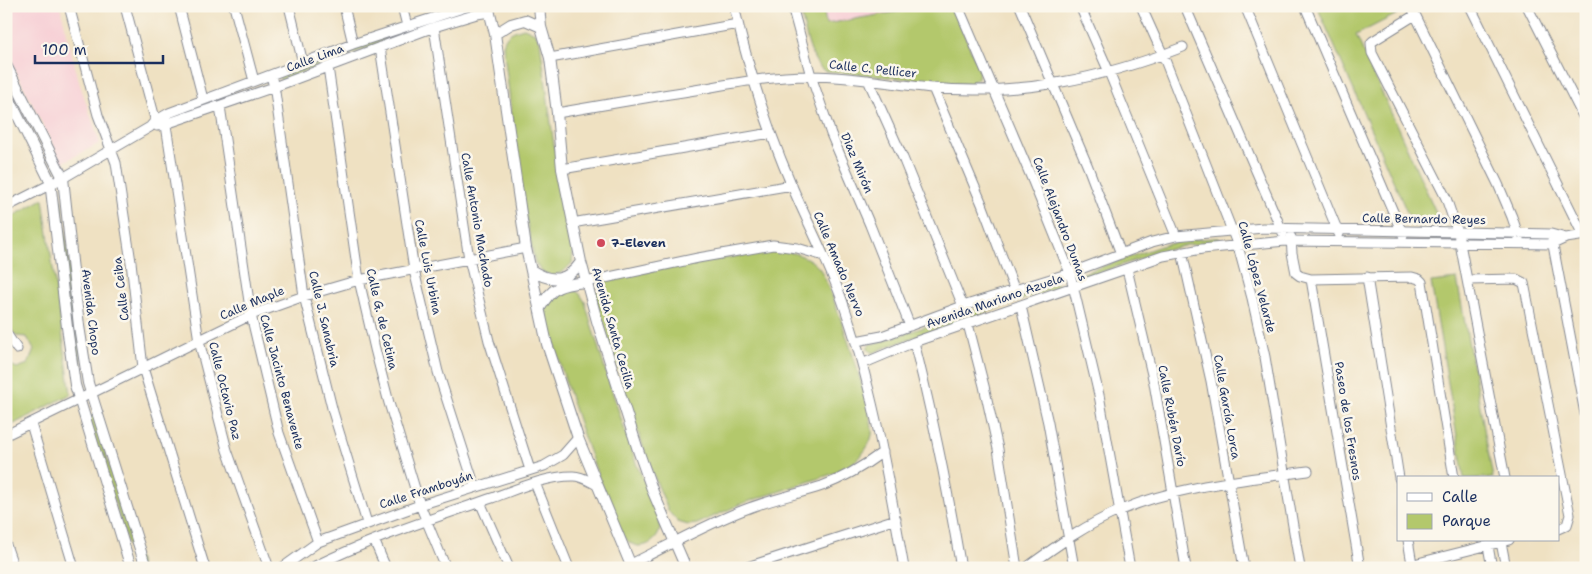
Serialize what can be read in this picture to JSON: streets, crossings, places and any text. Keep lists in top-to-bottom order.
{
  "streets": {
    "street": [
      "Calle Lima",
      "Calle C. Pellicer",
      "Diaz Mirón",
      "Calle Alejandro Dumas",
      "Calle Bernardo Reyes",
      "Calle Antonio Machado",
      "Calle Amado Nervo",
      "Calle Luis Urbina",
      "Calle López Velarde",
      "Calle Ceiba",
      "Avenida Mariano Azuela",
      "Calle Maple",
      "Avenida Chopo",
      "Calle J. Sanabria",
      "Calle G. de Cetina",
      "Avenida Santa Cecilia",
      "Calle Jacinto Benavente",
      "Calle Octavio Paz",
      "Calle García Lorca",
      "Calle Rubén Darío",
      "Paseo de los Fresnos",
      "Calle Framboyán"
    ]
  },
  "crossings": [
    ["Calle Lima", "Calle Antonio Machado"],
    ["Calle Lima", "Calle Luis Urbina"],
    ["Calle Lima", "Calle Ceiba"],
    ["Calle Lima", "Avenida Chopo"],
    ["Calle Lima", "Calle J. Sanabria"],
    ["Calle Lima", "Calle G. de Cetina"],
    ["Calle Lima", "Calle Jacinto Benavente"],
    ["Calle Lima", "Calle Octavio Paz"],
    ["Calle C. Pellicer", "Diaz Mirón"],
    ["Calle C. Pellicer", "Calle Alejandro Dumas"],
    ["Calle C. Pellicer", "Calle Amado Nervo"],
    ["Calle C. Pellicer", "Calle López Velarde"],
    ["Calle C. Pellicer", "Avenida Santa Cecilia"],
    ["Diaz Mirón", "Avenida Mariano Azuela"],
    ["Calle Alejandro Dumas", "Avenida Mariano Azuela"],
    ["Calle Bernardo Reyes", "Avenida Mariano Azuela"],
    ["Calle Antonio Machado", "Calle Maple"],
    ["Calle Antonio Machado", "Calle Framboyán"],
    ["Calle Amado Nervo", "Avenida Mariano Azuela"],
    ["Calle Luis Urbina", "Calle Maple"],
    ["Calle Luis Urbina", "Calle Framboyán"],
    ["Calle López Velarde", "Avenida Mariano Azuela"],
    ["Calle Ceiba", "Calle Maple"],
    ["Avenida Mariano Azuela", "Calle García Lorca"],
    ["Avenida Mariano Azuela", "Calle Rubén Darío"],
    ["Calle Maple", "Avenida Chopo"],
    ["Calle Maple", "Calle J. Sanabria"],
    ["Calle Maple", "Calle G. de Cetina"],
    ["Calle Maple", "Calle Jacinto Benavente"],
    ["Calle Maple", "Calle Octavio Paz"],
    ["Calle J. Sanabria", "Calle Framboyán"],
    ["Calle G. de Cetina", "Calle Framboyán"],
    ["Calle Jacinto Benavente", "Calle Framboyán"]
  ],
  "places": ["7-Eleven"],
  "legend": ["Calle", "Parque"],
  "scale_bar": "100 m"
}
